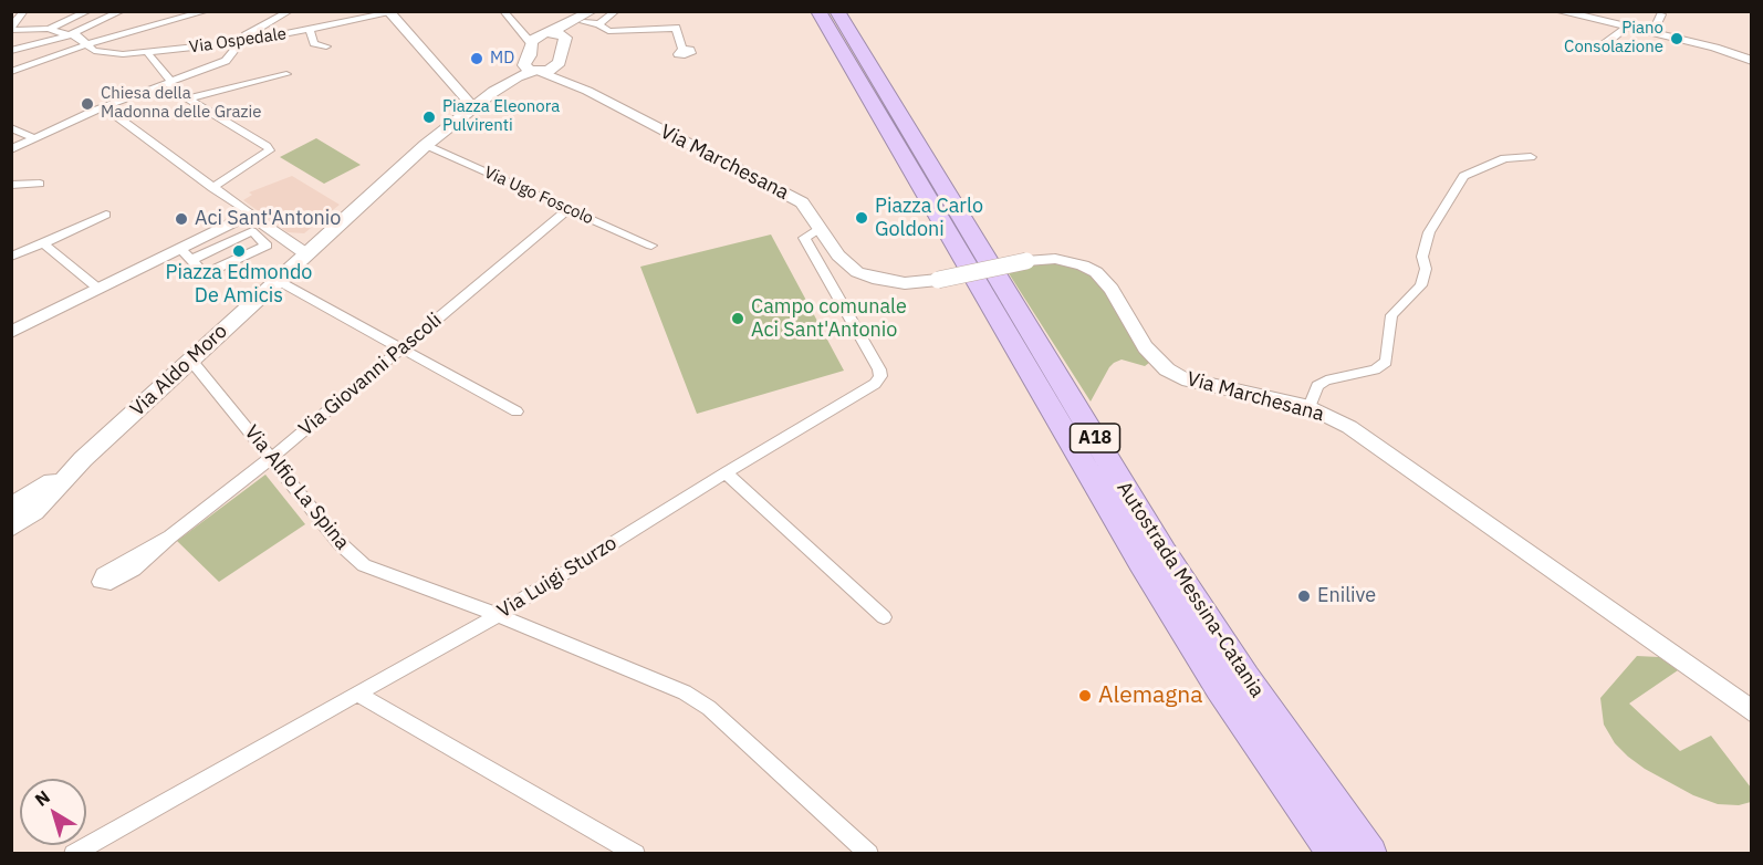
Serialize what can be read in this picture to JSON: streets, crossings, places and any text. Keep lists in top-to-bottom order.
{
  "streets": {
    "highway": ["A18", "Autostrada Messina-Catania"],
    "main road": ["Via Aldo Moro"],
    "street": [
      "Via Ospedale",
      "Via Marchesana",
      "Via Ugo Foscolo",
      "Via Giovanni Pascoli",
      "Via Alfio La Spina",
      "Via Luigi Sturzo"
    ]
  },
  "crossings": [
    ["Via Marchesana", "Via Luigi Sturzo"],
    ["Via Ugo Foscolo", "Via Aldo Moro"],
    ["Via Ugo Foscolo", "Via Giovanni Pascoli"],
    ["Via Aldo Moro", "Via Alfio La Spina"],
    ["Via Giovanni Pascoli", "Via Alfio La Spina"],
    ["Via Alfio La Spina", "Via Luigi Sturzo"]
  ],
  "places": [
    "Piano Consolazione",
    "MD",
    "Chiesa della Madonna delle Grazie",
    "Piazza Eleonora Pulvirenti",
    "Piazza Carlo Goldoni",
    "Aci Sant'Antonio",
    "Piazza Edmondo De Amicis",
    "Campo comunale Aci Sant'Antonio",
    "Enilive",
    "Alemagna"
  ],
  "north": "top left"
}
